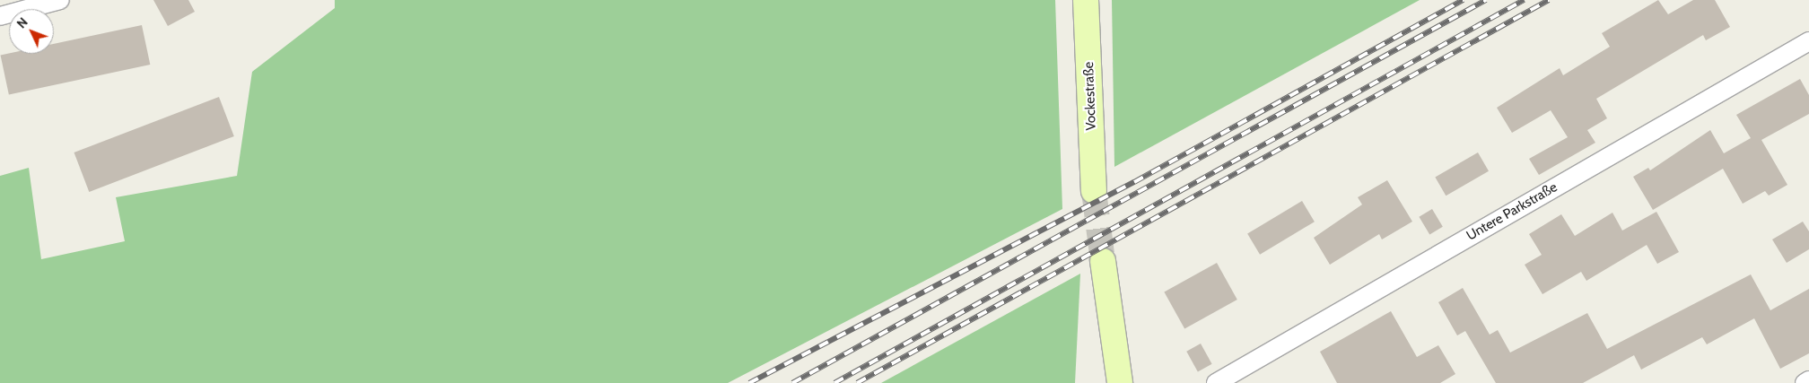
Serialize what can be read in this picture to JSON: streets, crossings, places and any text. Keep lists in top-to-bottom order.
{
  "streets": {
    "main road": ["Vockestraße"],
    "street": ["Untere Parkstraße"]
  },
  "north": "top left"
}
